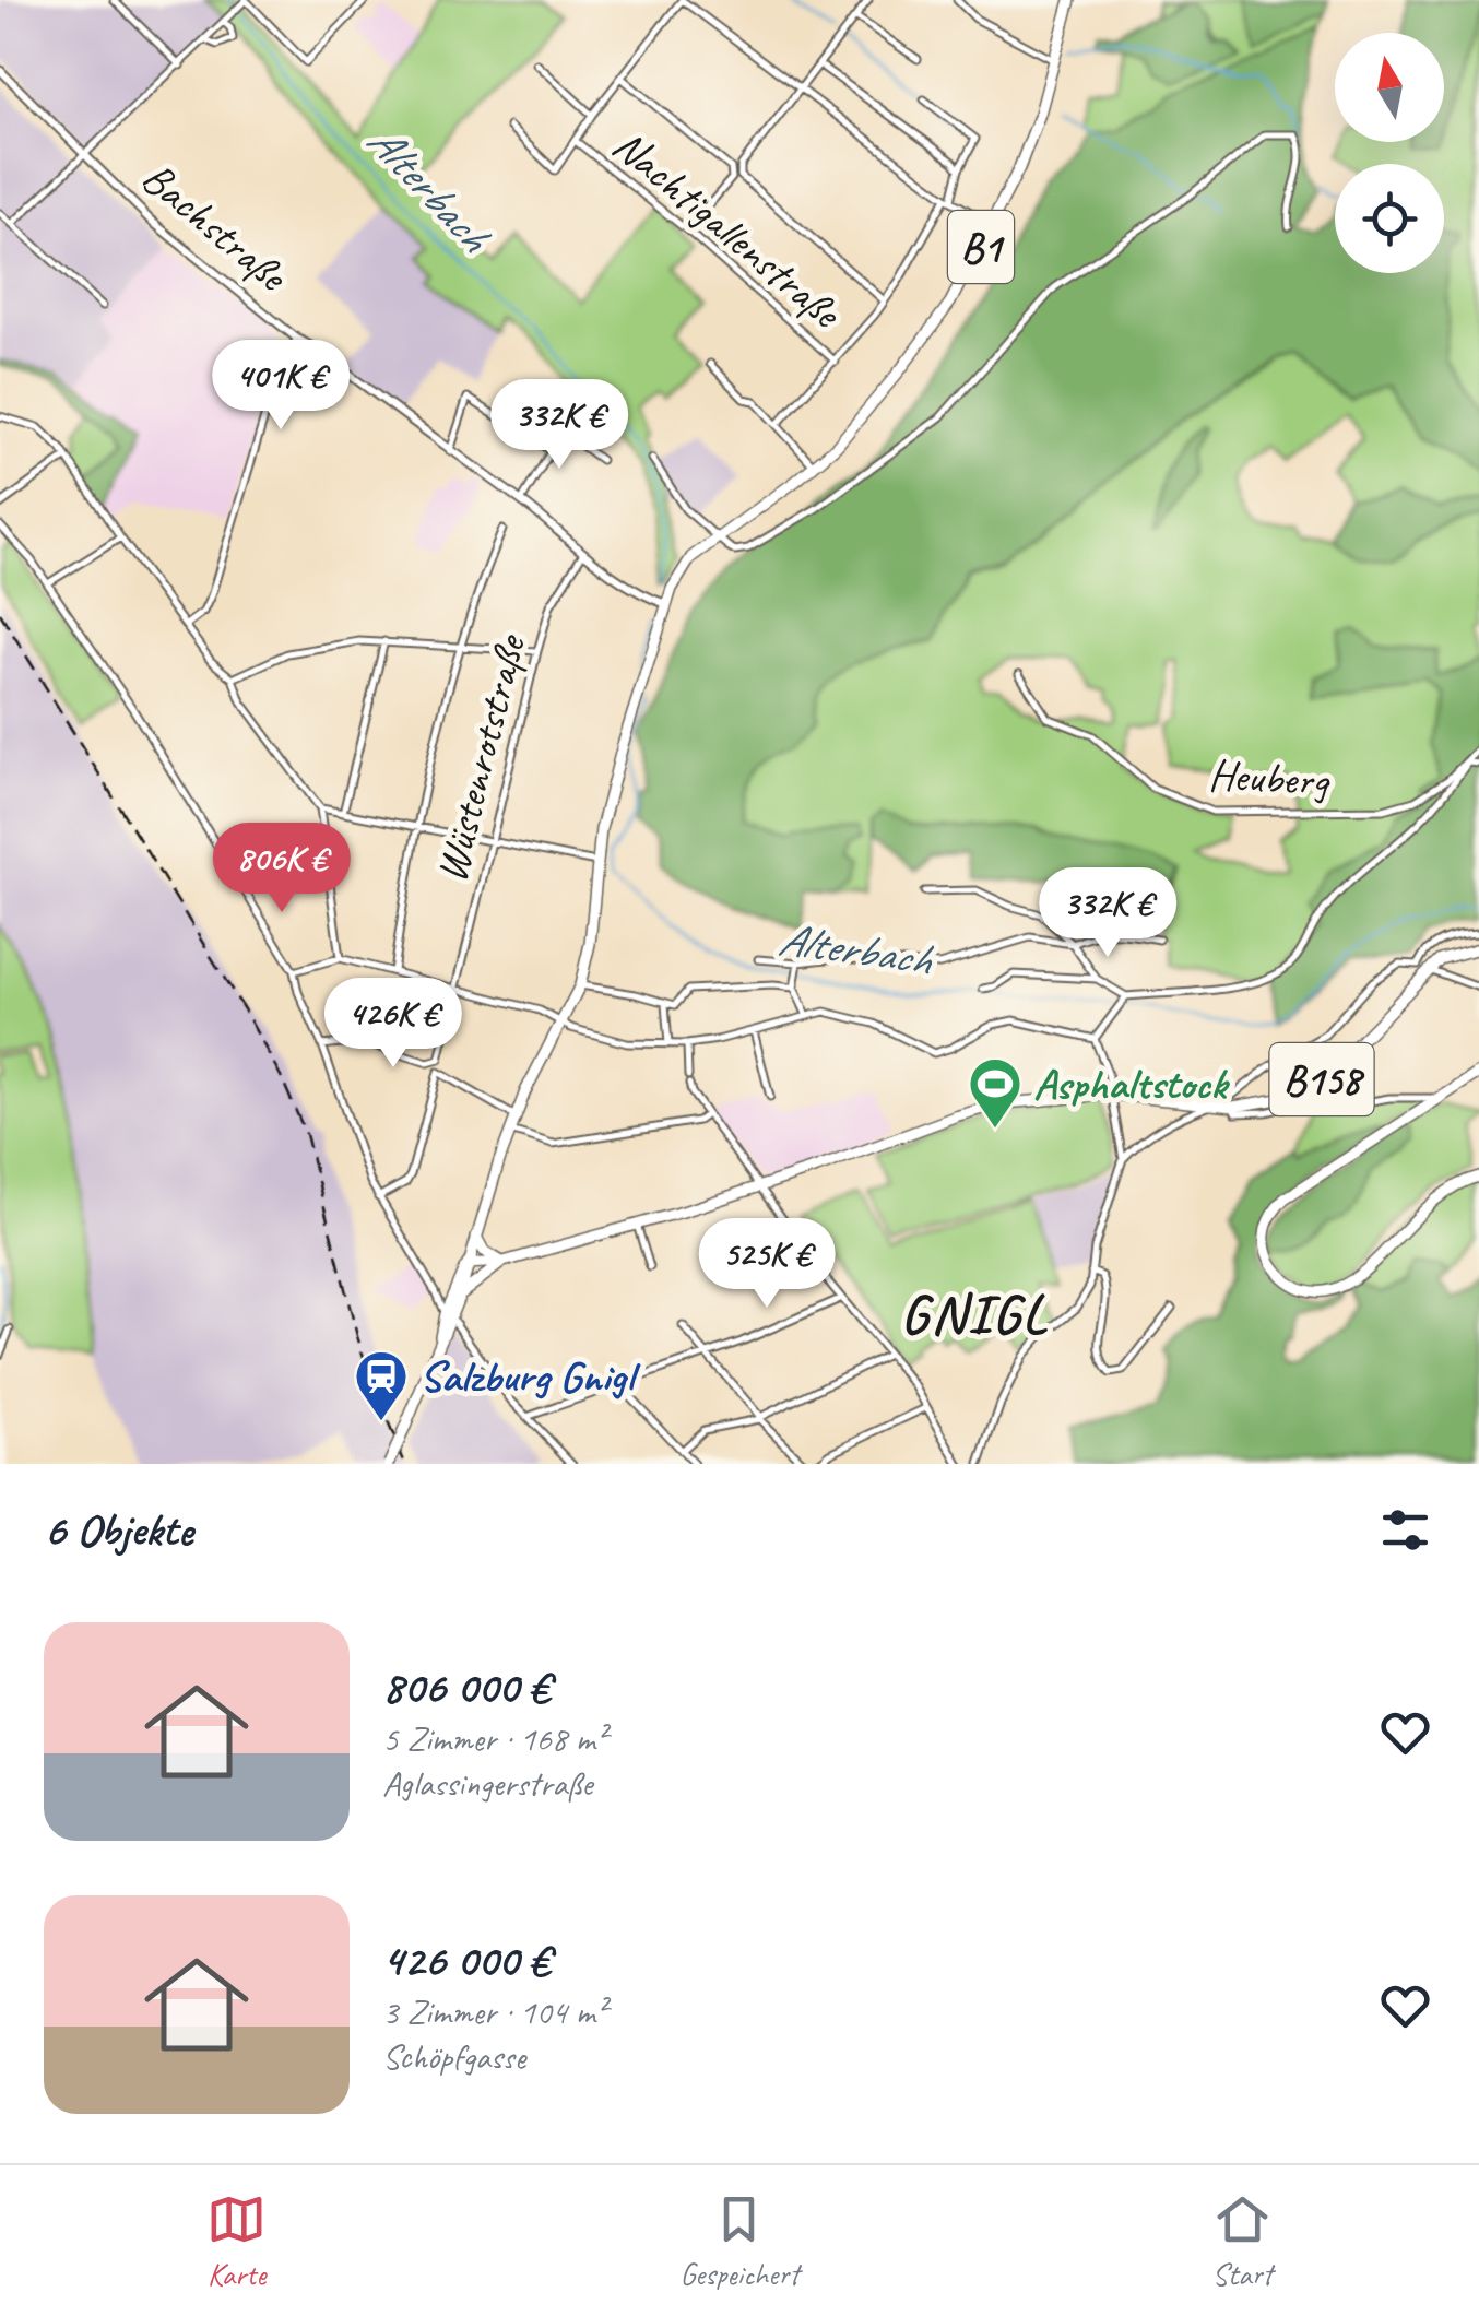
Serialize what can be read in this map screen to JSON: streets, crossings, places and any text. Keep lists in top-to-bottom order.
{
  "streets": {
    "main road": ["B1", "B158"],
    "street": [
      "Bachstraße",
      "Nachtigallenstraße",
      "Wüstenrotstraße",
      "Heuberg"
    ]
  },
  "crossings": [
    ["Bachstraße", "B1"],
    ["Bachstraße", "Wüstenrotstraße"],
    ["B1", "B158"]
  ],
  "districts": ["GNIGL"],
  "water": ["Alterbach"],
  "places": {
    "sports": ["Asphaltstock"],
    "station": ["Salzburg Gnigl"]
  },
  "north": "top",
  "page": {
    "price": [
      "401K €",
      "332K €",
      "806K €",
      "332K €",
      "426K €",
      "525K €"
    ],
    "heading": "6 Objekte",
    "list": [
      {
        "name": "806 000 €",
        "note": "5 Zimmer · 168 m² · Aglassingerstraße"
      },
      {
        "name": "426 000 €",
        "note": "3 Zimmer · 104 m² · Schöpfgasse"
      }
    ],
    "tabs": ["Karte", "Gespeichert", "Start"]
  }
}
